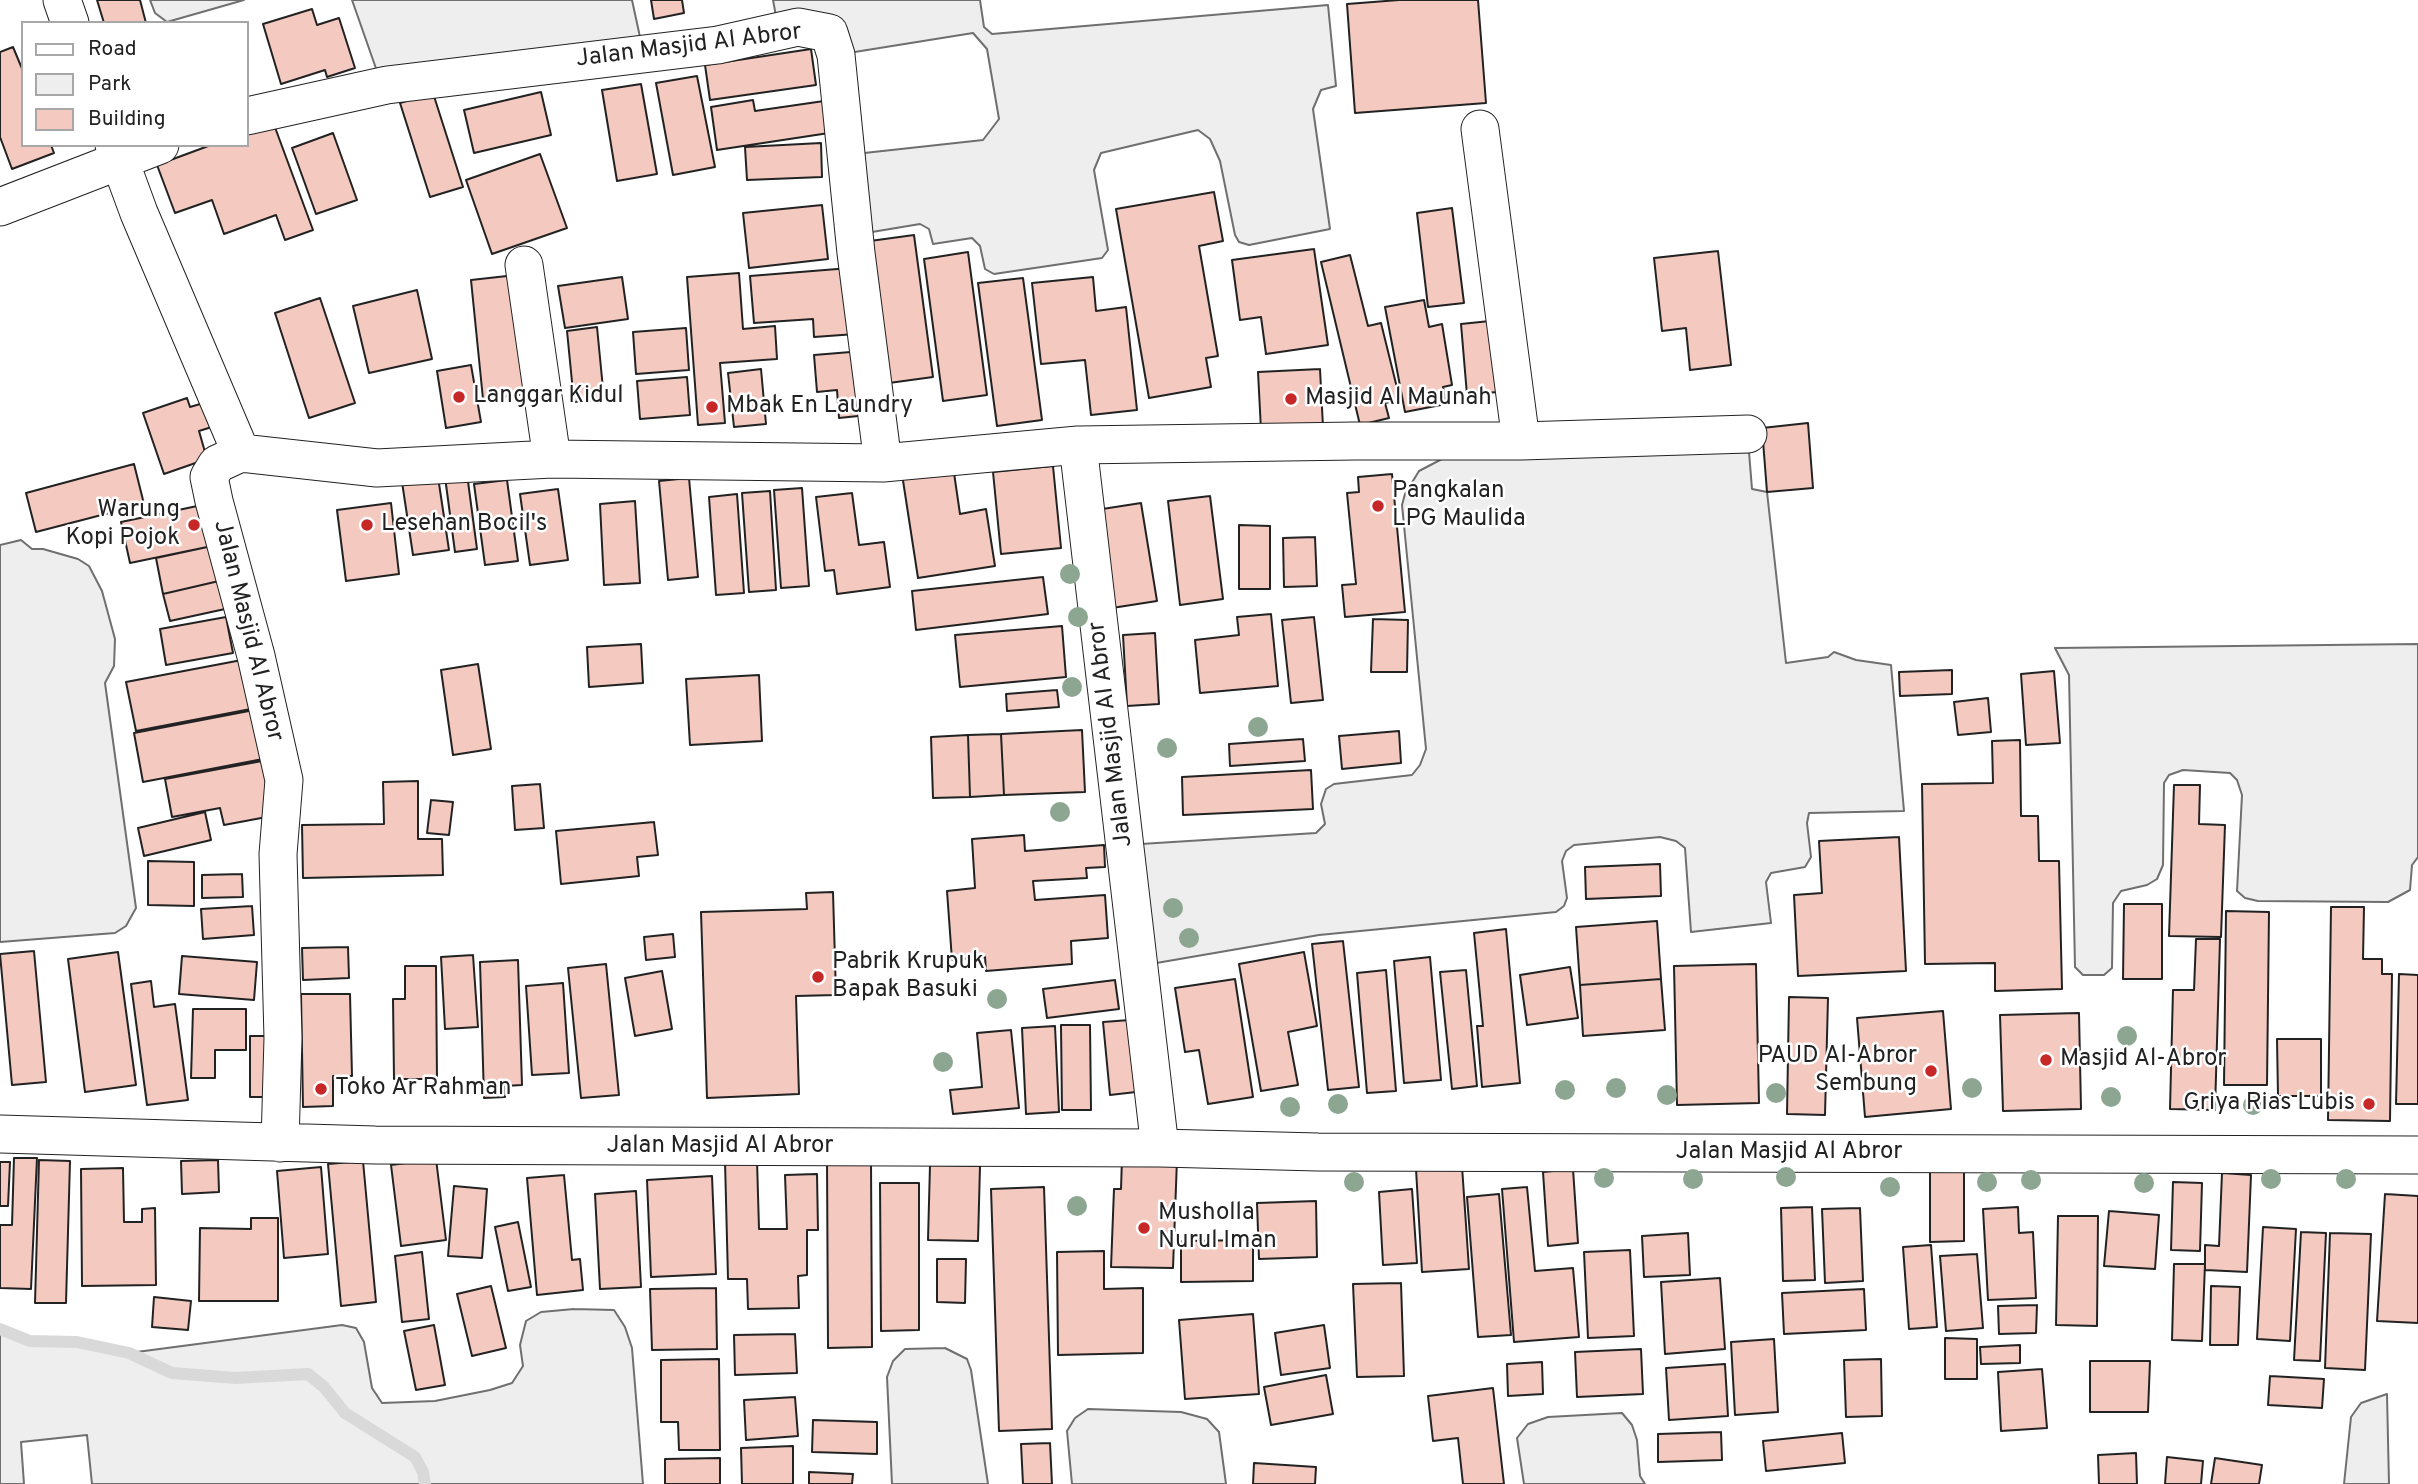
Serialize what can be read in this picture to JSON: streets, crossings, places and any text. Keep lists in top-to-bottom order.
{
  "streets": {
    "street": ["Jalan Masjid Al Abror"]
  },
  "places": [
    "Langgar Kidul",
    "Masjid Al Maunah",
    "Mbak En Laundry",
    "Pangkalan LPG Maulida",
    "Warung Kopi Pojok",
    "Lesehan Bocil's",
    "Pabrik Krupuk Bapak Basuki",
    "Masjid Al-Abror",
    "PAUD Al-Abror Sembung",
    "Toko Ar Rahman",
    "Griya Rias Lubis",
    "Musholla Nurul Iman"
  ],
  "legend": ["Road", "Park", "Building"]
}
